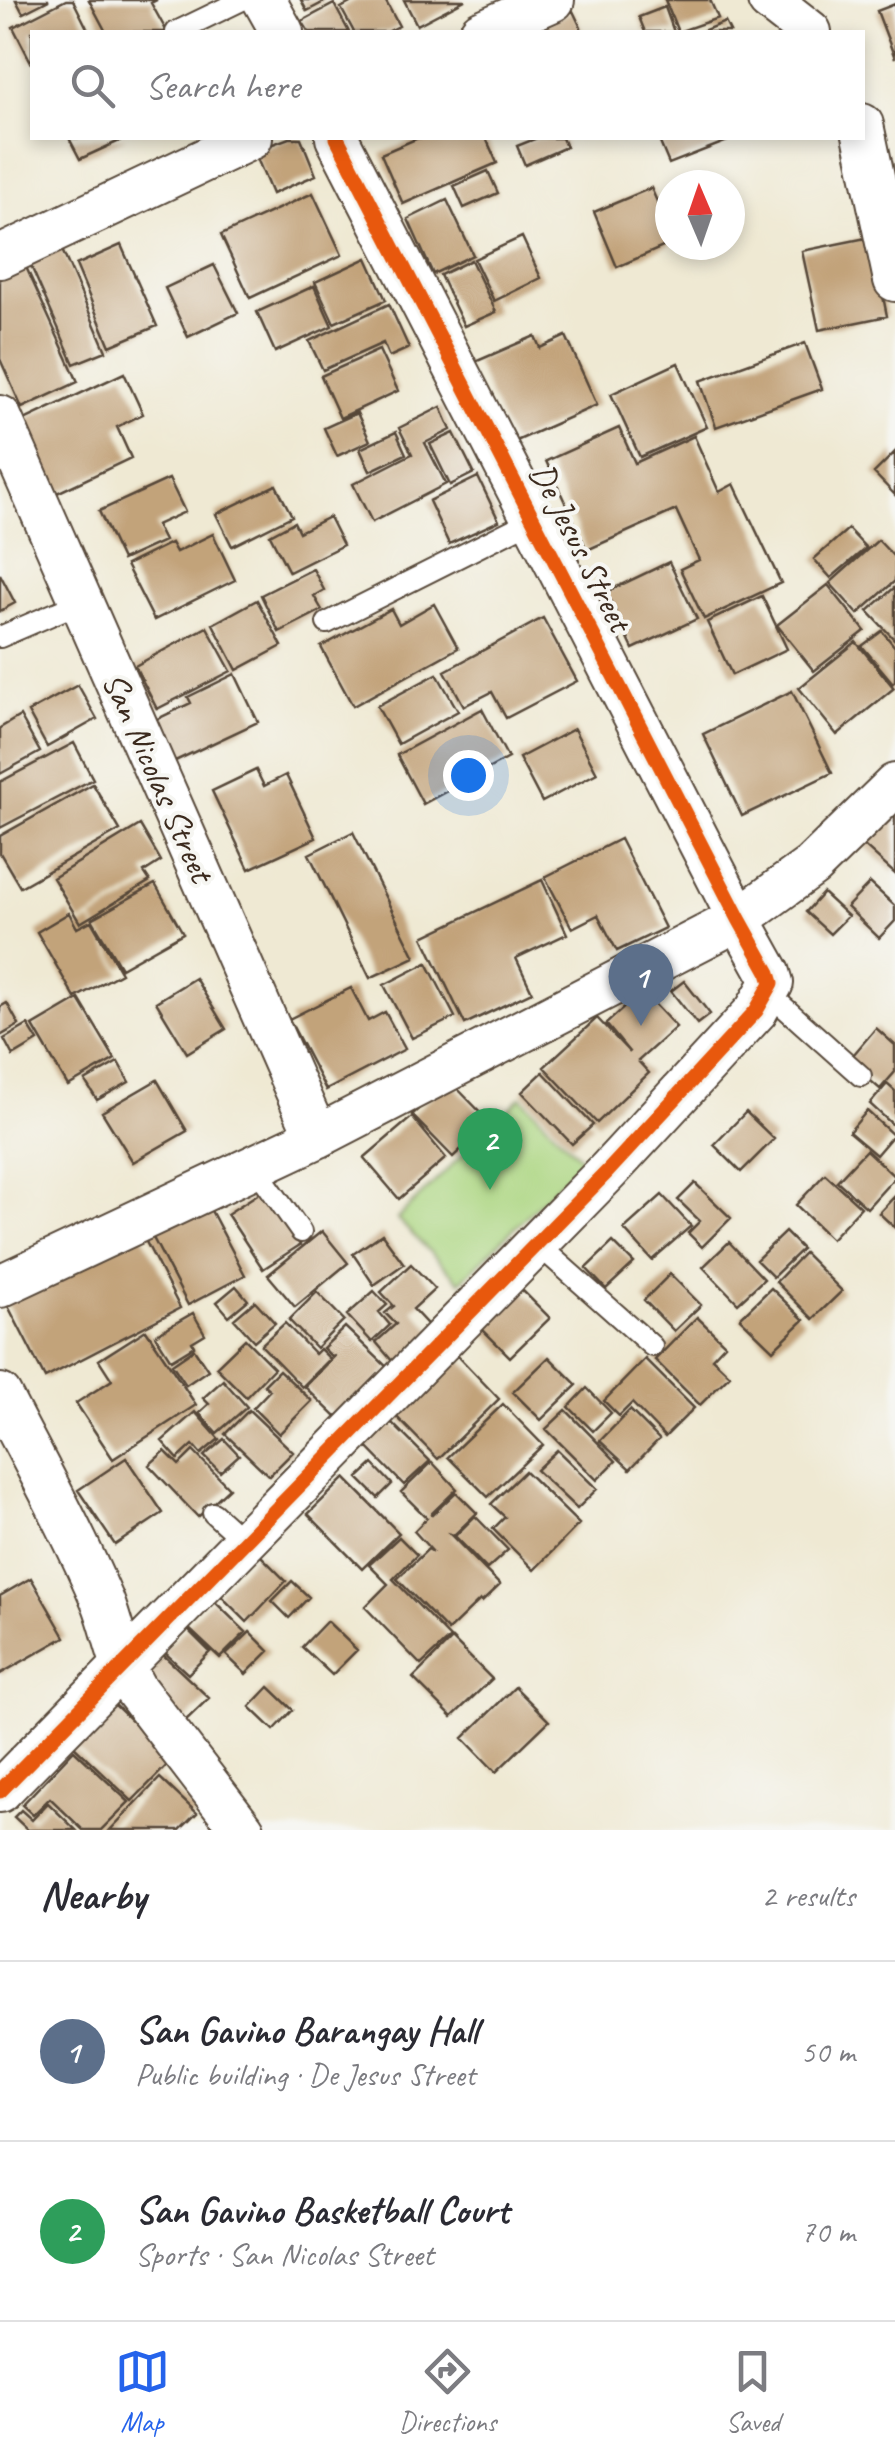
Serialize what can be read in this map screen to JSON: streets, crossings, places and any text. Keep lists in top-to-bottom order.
{
  "streets": {
    "street": ["De Jesus Street", "San Nicolas Street"]
  },
  "north": "top",
  "page": {
    "search": "Search here",
    "pins": ["1", "2"],
    "heading": ["Nearby", "2 results"],
    "list": [
      {
        "mark": "1",
        "name": "San Gavino Barangay Hall",
        "note": "Public building · De Jesus Street",
        "value": "50 m"
      },
      {
        "mark": "2",
        "name": "San Gavino Basketball Court",
        "note": "Sports · San Nicolas Street",
        "value": "70 m"
      }
    ],
    "nav": ["Map", "Directions", "Saved"]
  }
}
